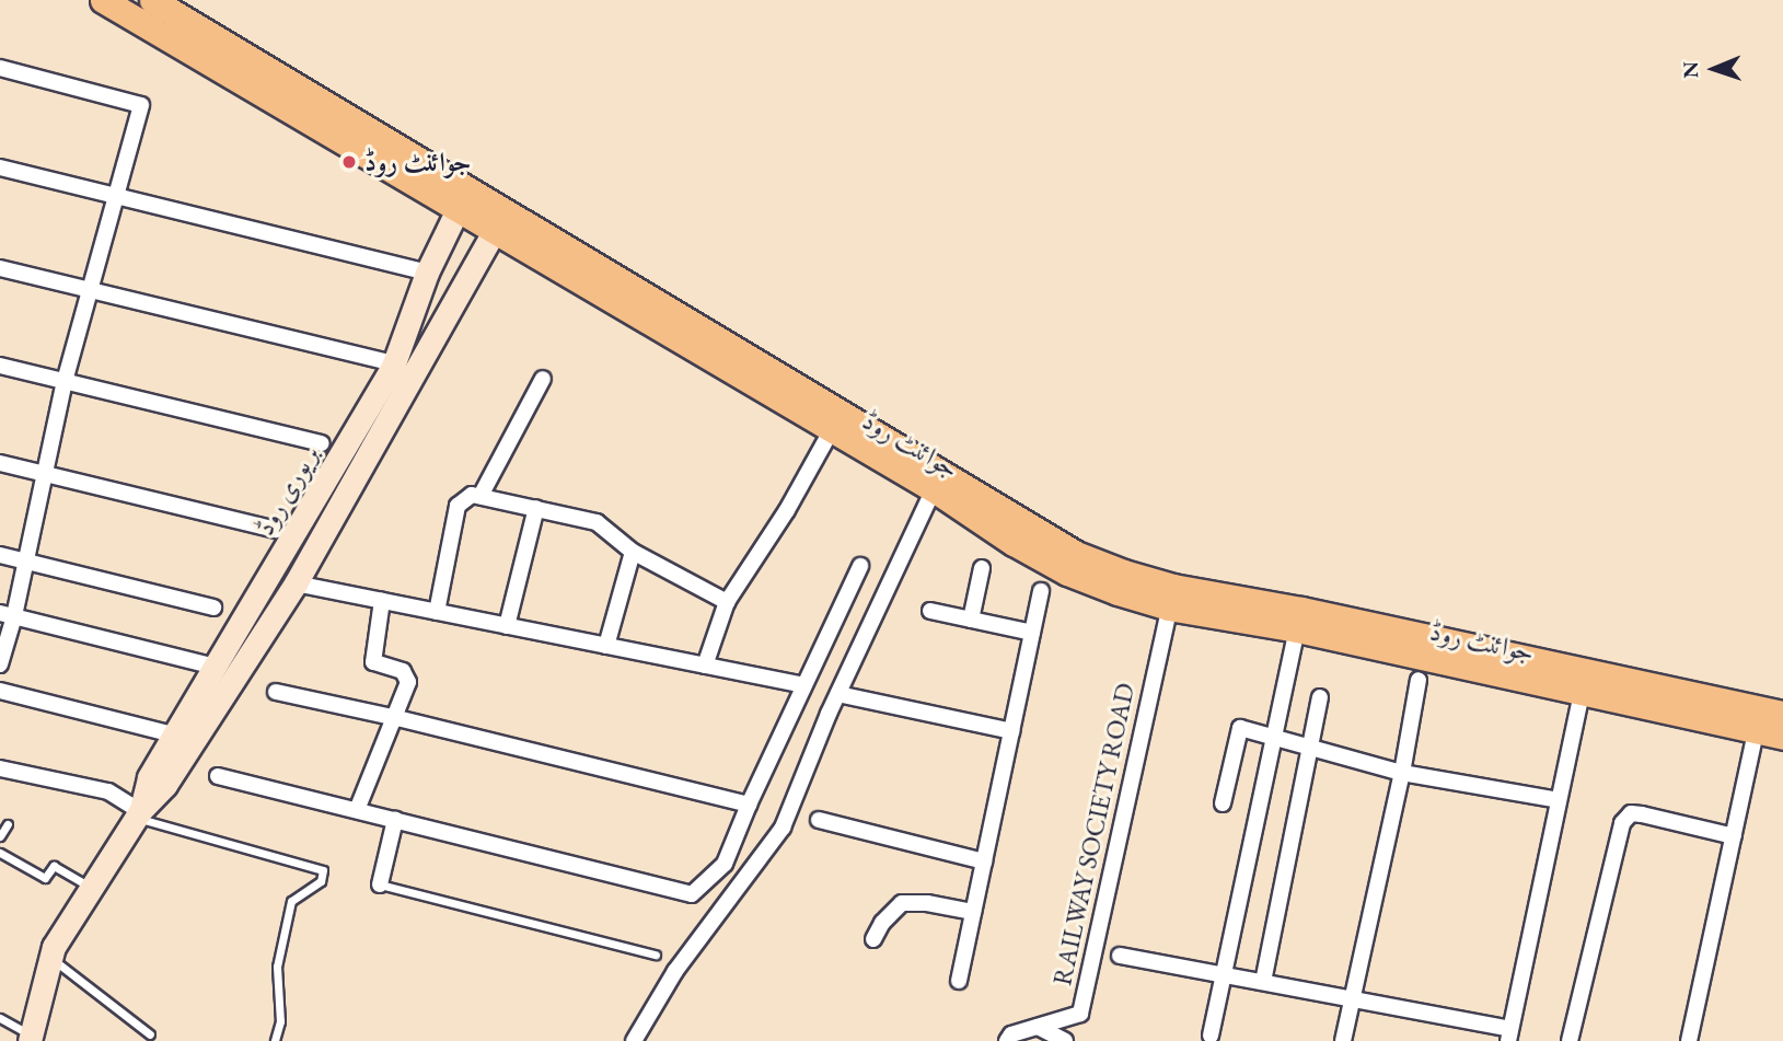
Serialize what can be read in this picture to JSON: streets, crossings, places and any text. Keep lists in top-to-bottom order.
{
  "streets": {
    "main road": ["جوائنٹ روڈ", "بریوری روڈ"],
    "street": ["RAILWAY SOCIETY ROAD"]
  },
  "crossings": [
    ["جوائنٹ روڈ", "بریوری روڈ"],
    ["جوائنٹ روڈ", "RAILWAY SOCIETY ROAD"]
  ],
  "places": ["جوائنٹ روڈ"],
  "north": "left"
}
